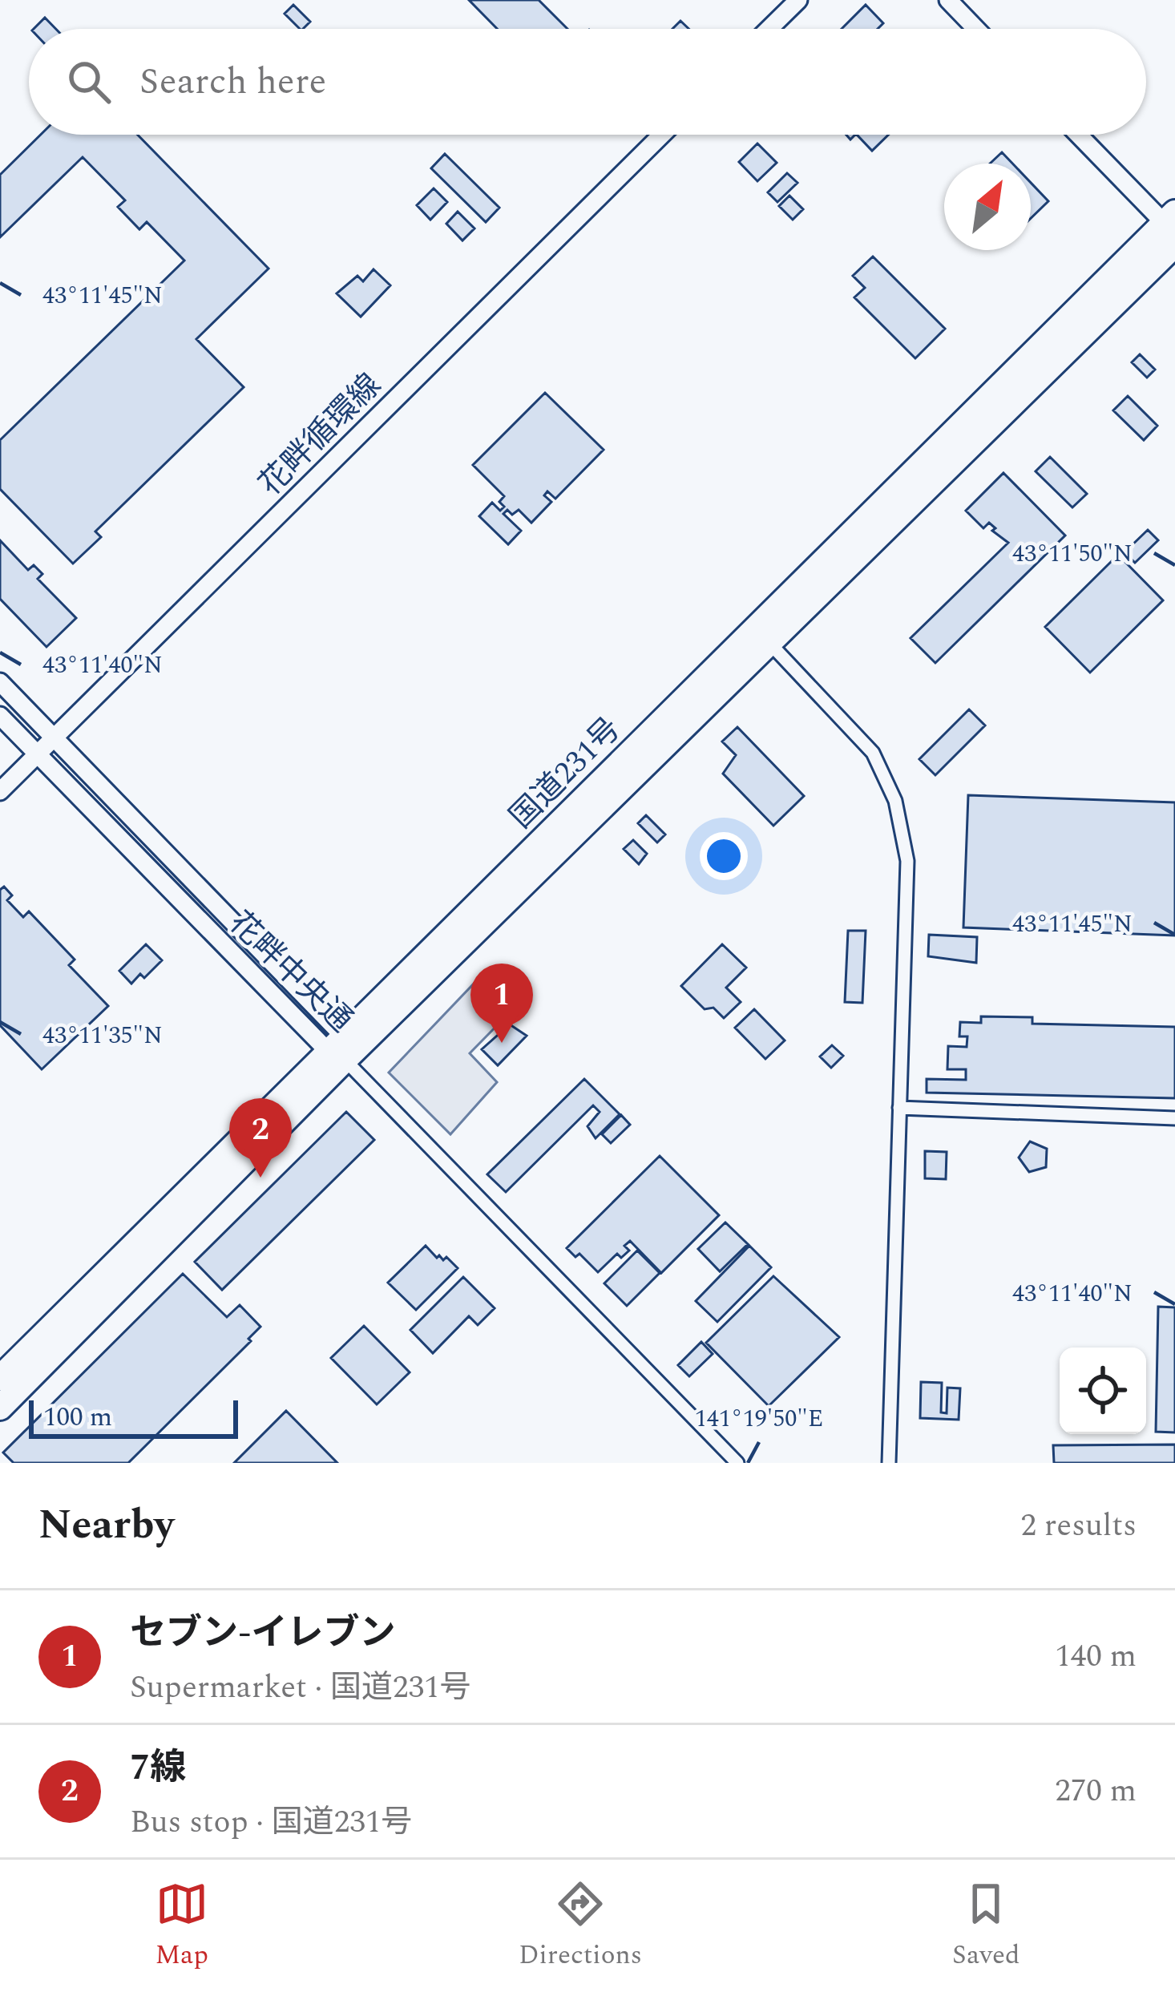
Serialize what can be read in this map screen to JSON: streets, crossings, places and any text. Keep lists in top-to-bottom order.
{
  "streets": {
    "highway": ["国道231号"],
    "street": ["花畔循環線", "花畔中央通"]
  },
  "crossings": [
    ["花畔循環線", "花畔中央通"],
    ["国道231号", "花畔中央通"]
  ],
  "scale_bar": "100 m",
  "north": "top right",
  "page": {
    "search": "Search here",
    "pins": ["1", "2"],
    "scale": "100 m",
    "heading": ["Nearby", "2 results"],
    "list": [
      {
        "mark": "1",
        "name": "セブン-イレブン",
        "note": "Supermarket · 国道231号",
        "value": "140 m"
      },
      {
        "mark": "2",
        "name": "7線",
        "note": "Bus stop · 国道231号",
        "value": "270 m"
      }
    ],
    "nav": ["Map", "Directions", "Saved"]
  },
  "coordinates": [
    "43°11'45\"N",
    "43°11'50\"N",
    "43°11'40\"N",
    "43°11'35\"N",
    "141°19'50\"E"
  ]
}
